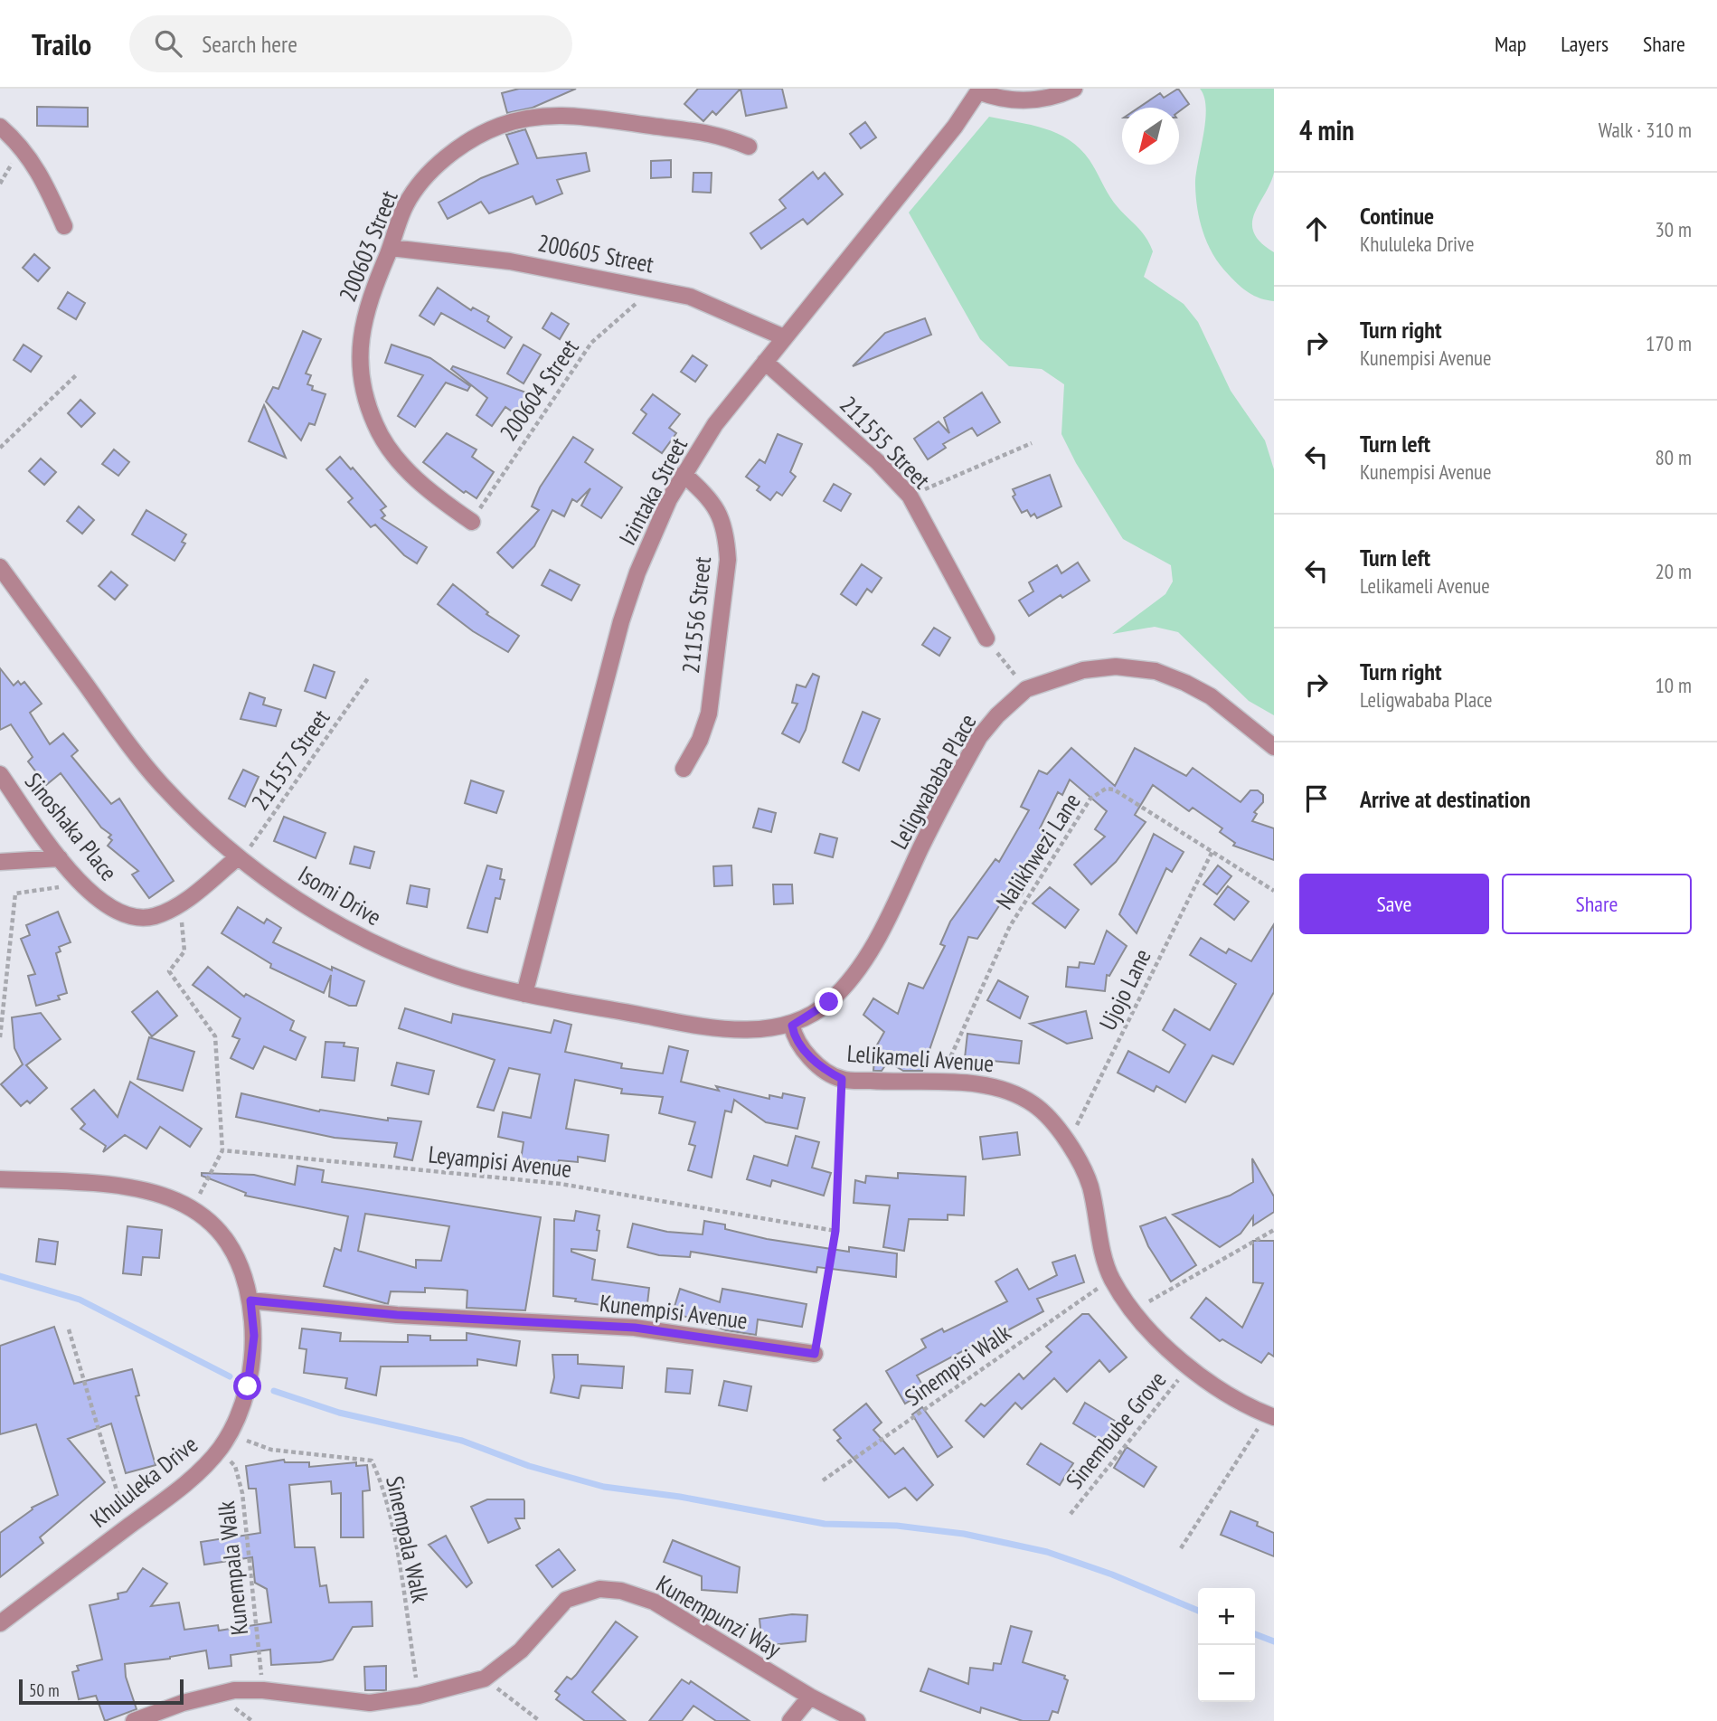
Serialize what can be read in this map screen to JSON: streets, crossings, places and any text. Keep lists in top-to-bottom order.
{
  "streets": {
    "street": [
      "200603 Street",
      "200605 Street",
      "211555 Street",
      "Izintaka Street",
      "211556 Street",
      "Leligwababa Place",
      "Sinoshaka Place",
      "Isomi Drive",
      "Lelikameli Avenue",
      "Kunempisi Avenue",
      "Khululeka Drive",
      "Kunempunzi Way"
    ],
    "path": [
      "200604 Street",
      "211557 Street",
      "Nalikhwezi Lane",
      "Ujojo Lane",
      "Leyampisi Avenue",
      "Sinempisi Walk",
      "Sinembube Grove",
      "Sinempala Walk",
      "Kunempala Walk"
    ]
  },
  "crossings": [
    ["200603 Street", "200605 Street"],
    ["200603 Street", "200604 Street"],
    ["200605 Street", "200604 Street"],
    ["200605 Street", "Izintaka Street"],
    ["211555 Street", "Izintaka Street"],
    ["Izintaka Street", "211556 Street"],
    ["Izintaka Street", "Isomi Drive"],
    ["211557 Street", "Sinoshaka Place"],
    ["211557 Street", "Isomi Drive"],
    ["Leligwababa Place", "Isomi Drive"],
    ["Leligwababa Place", "Lelikameli Avenue"],
    ["Sinoshaka Place", "Isomi Drive"],
    ["Nalikhwezi Lane", "Ujojo Lane"],
    ["Nalikhwezi Lane", "Lelikameli Avenue"],
    ["Isomi Drive", "Lelikameli Avenue"],
    ["Ujojo Lane", "Lelikameli Avenue"],
    ["Lelikameli Avenue", "Sinempisi Walk"],
    ["Lelikameli Avenue", "Sinembube Grove"],
    ["Kunempisi Avenue", "Khululeka Drive"],
    ["Khululeka Drive", "Sinempala Walk"],
    ["Khululeka Drive", "Kunempala Walk"],
    ["Sinempala Walk", "Kunempala Walk"],
    ["Sinempala Walk", "Kunempunzi Way"],
    ["Kunempala Walk", "Kunempunzi Way"]
  ],
  "scale_bar": "50 m",
  "north": "bottom left",
  "page": {
    "header": "Trailo",
    "search": "Search here",
    "nav": ["Map", "Layers", "Share"],
    "heading": ["4 min", "Walk · 310 m"],
    "list": [
      ["Continue", "Khululeka Drive", "30 m"],
      ["Turn right", "Kunempisi Avenue", "170 m"],
      ["Turn left", "Kunempisi Avenue", "80 m"],
      ["Turn left", "Lelikameli Avenue", "20 m"],
      ["Turn right", "Leligwababa Place", "10 m"],
      "Arrive at destination"
    ],
    "buttons": ["Save", "Share"],
    "map_buttons": ["+", "−"],
    "scale": "50 m"
  }
}
